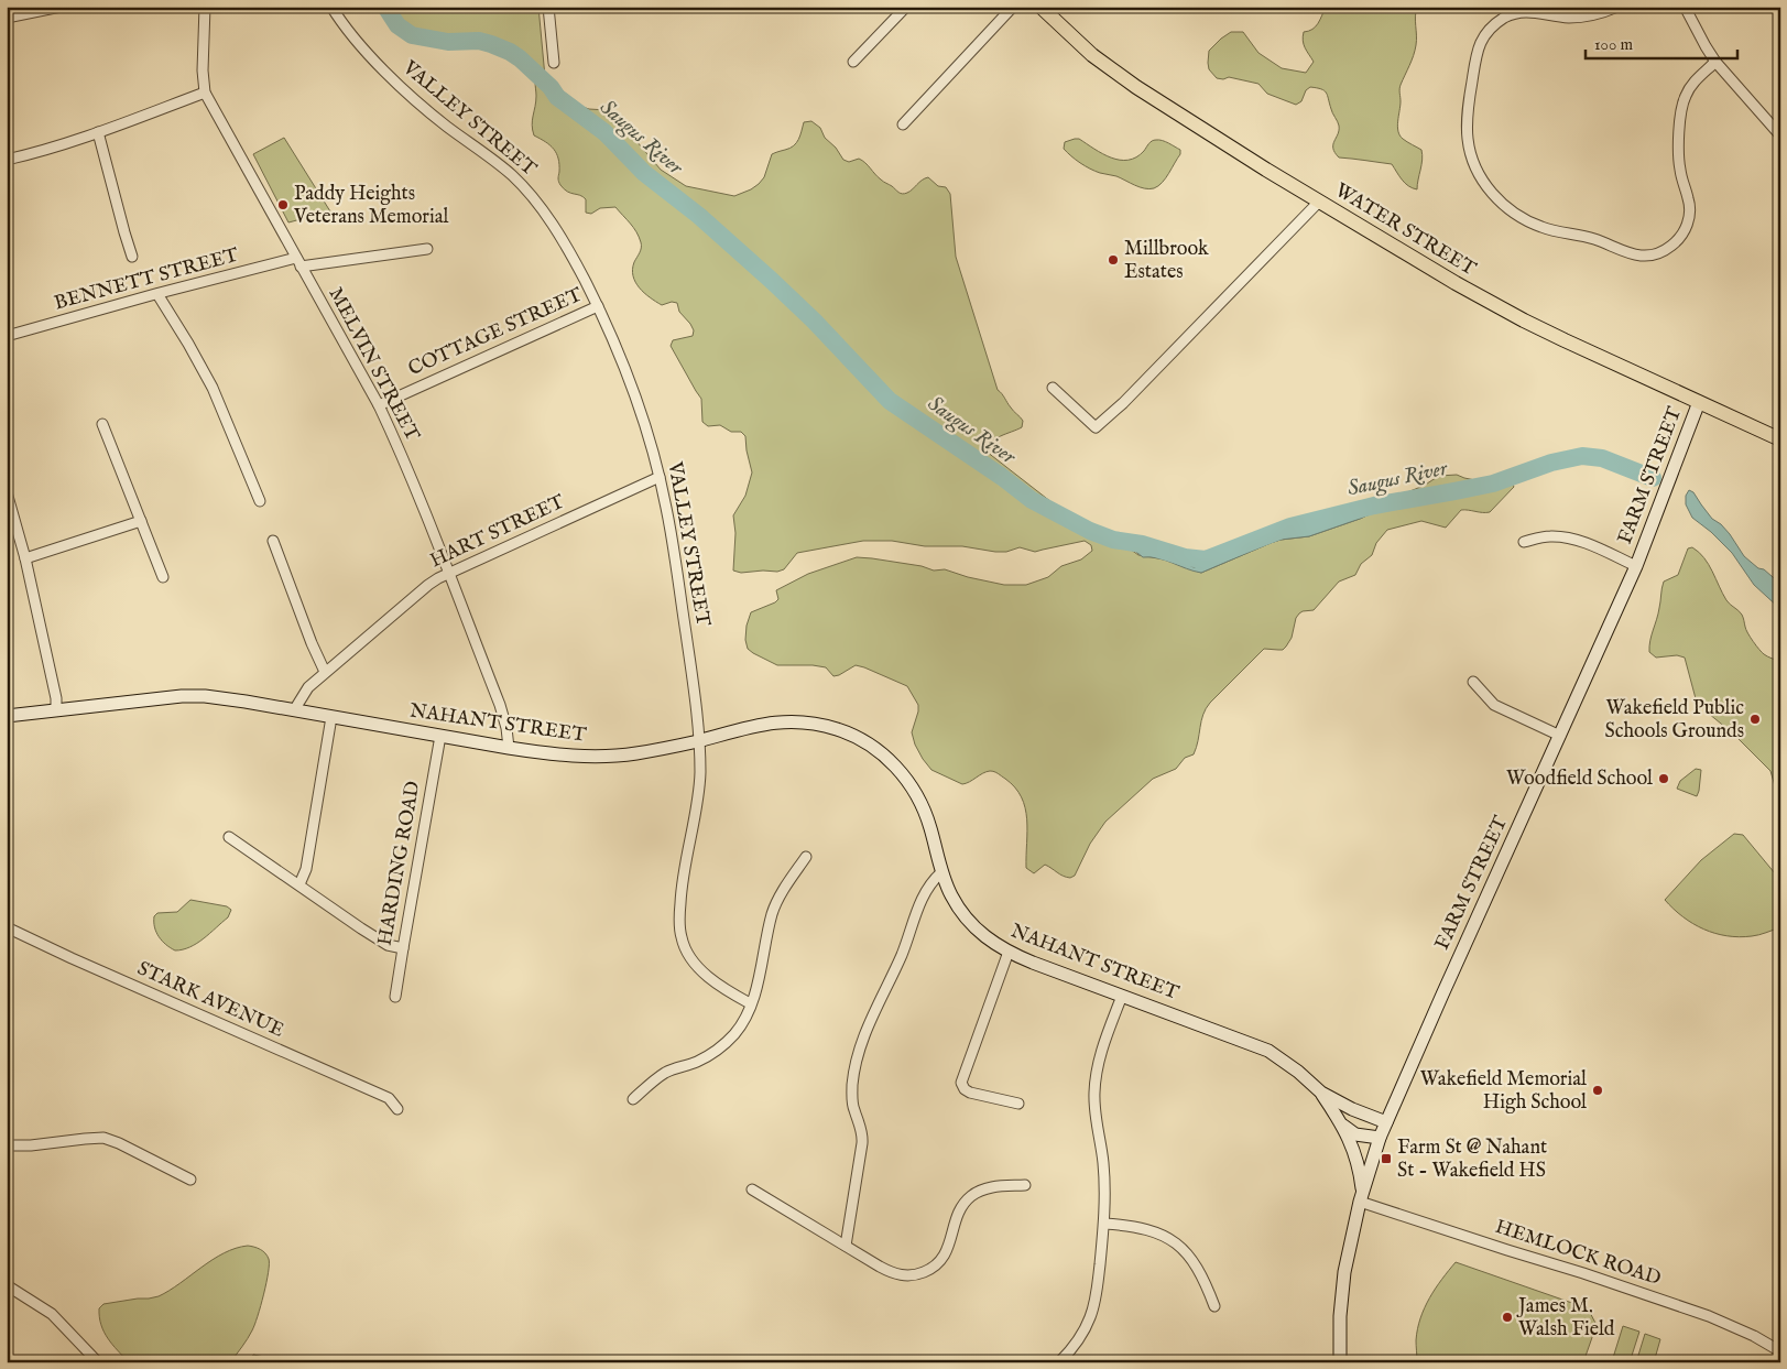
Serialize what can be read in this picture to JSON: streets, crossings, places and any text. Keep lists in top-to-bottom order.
{
  "streets": {
    "main road": ["WATER STREET", "FARM STREET", "NAHANT STREET"],
    "street": [
      "VALLEY STREET",
      "BENNETT STREET",
      "COTTAGE STREET",
      "MELVIN STREET",
      "HART STREET",
      "HARDING ROAD",
      "STARK AVENUE",
      "HEMLOCK ROAD"
    ]
  },
  "crossings": [
    ["VALLEY STREET", "COTTAGE STREET"],
    ["VALLEY STREET", "HART STREET"],
    ["VALLEY STREET", "NAHANT STREET"],
    ["WATER STREET", "FARM STREET"],
    ["BENNETT STREET", "MELVIN STREET"],
    ["COTTAGE STREET", "MELVIN STREET"],
    ["MELVIN STREET", "HART STREET"],
    ["MELVIN STREET", "NAHANT STREET"],
    ["FARM STREET", "NAHANT STREET"],
    ["FARM STREET", "HEMLOCK ROAD"],
    ["HART STREET", "NAHANT STREET"],
    ["NAHANT STREET", "HARDING ROAD"],
    ["NAHANT STREET", "HEMLOCK ROAD"]
  ],
  "water": ["Saugus River"],
  "places": {
    "other": [
      "Paddy Heights Veterans Memorial",
      "Millbrook Estates",
      "Wakefield Public Schools Grounds",
      "Woodfield School",
      "Wakefield Memorial High School",
      "James M. Walsh Field"
    ],
    "transit": ["Farm St @ Nahant St - Wakefield HS"]
  },
  "scale_bar": "100 m"
}
